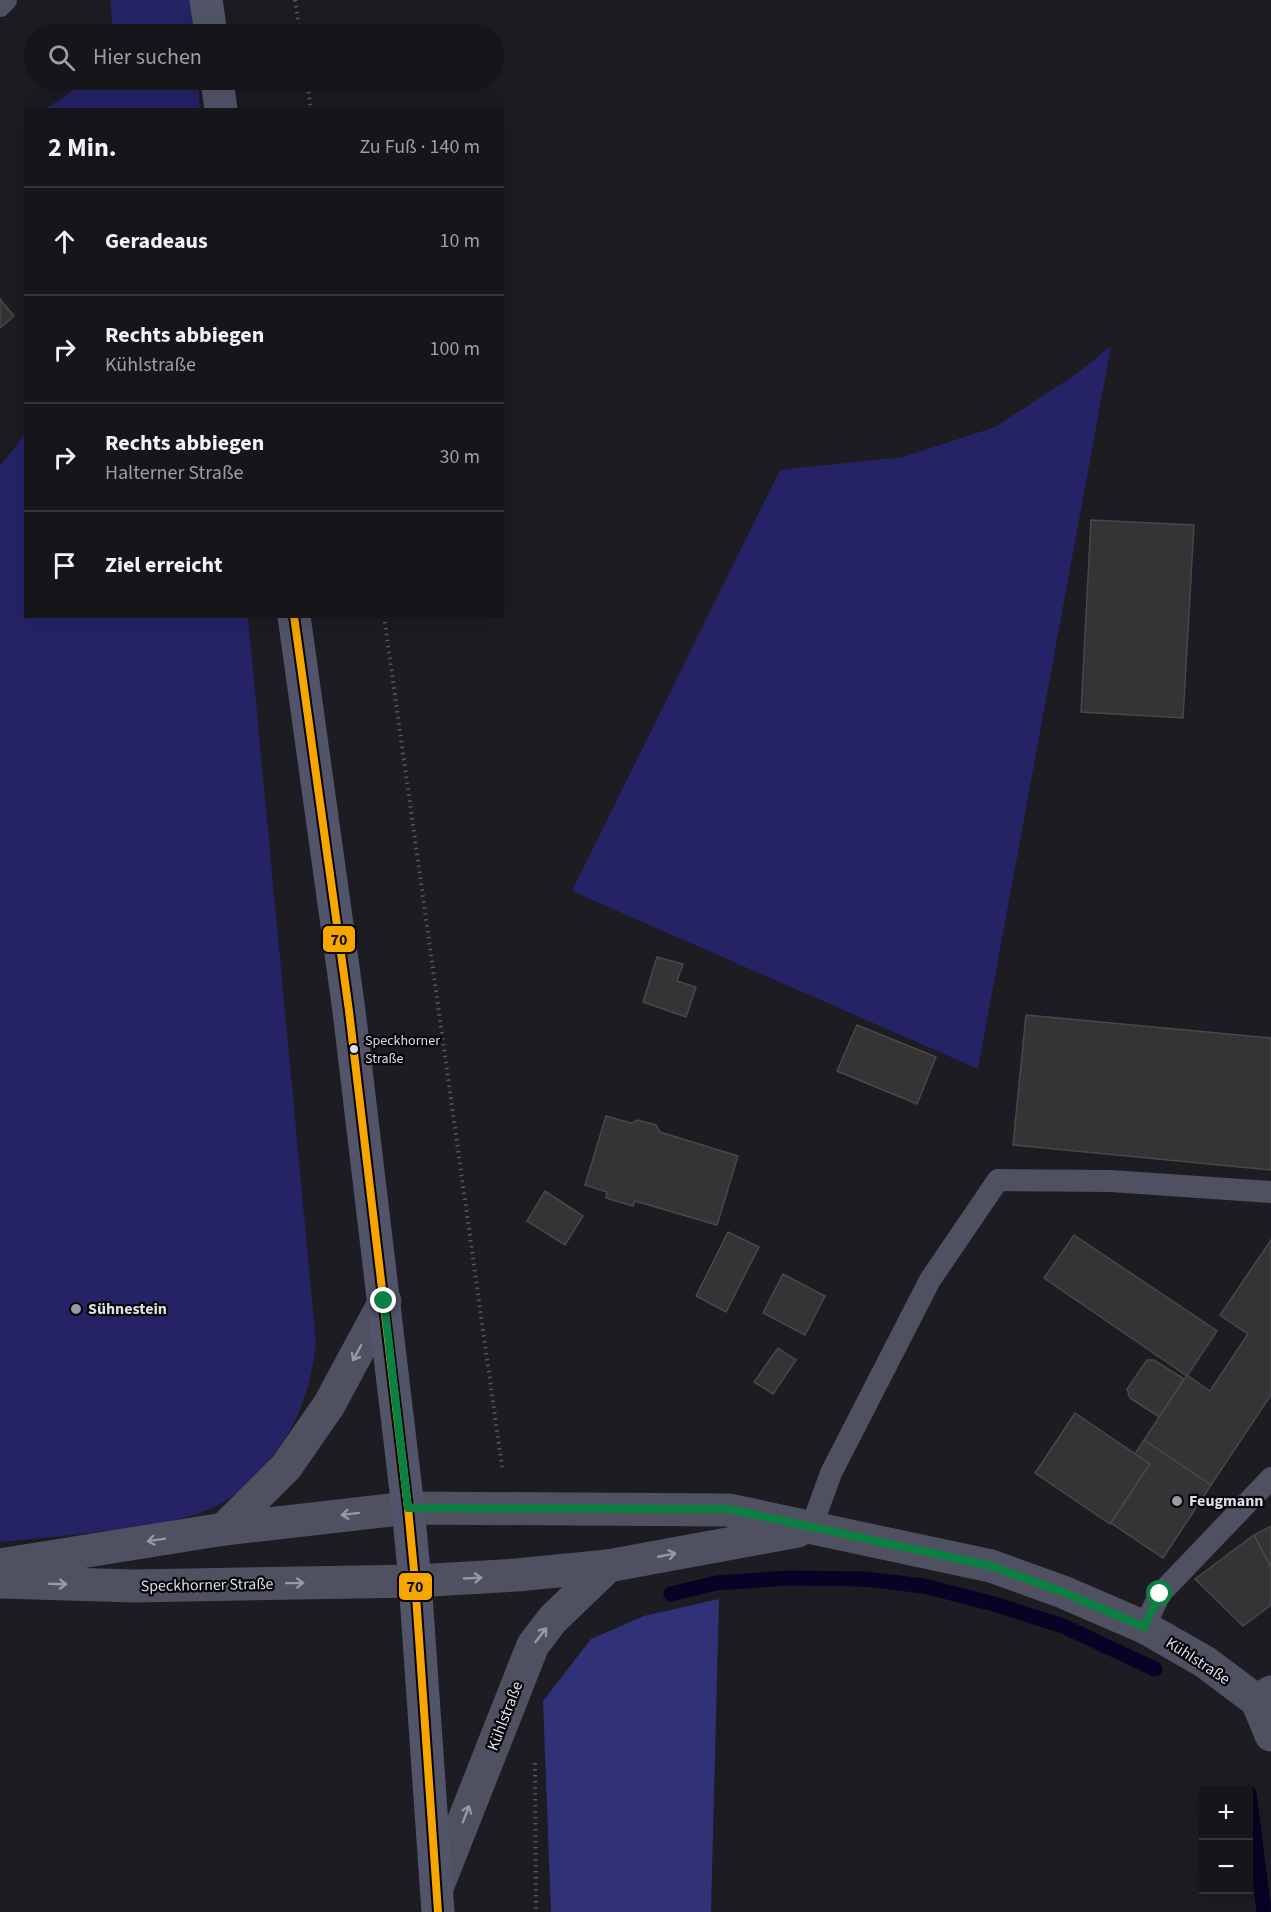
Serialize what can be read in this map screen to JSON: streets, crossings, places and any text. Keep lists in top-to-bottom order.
{
  "streets": {
    "street": ["Speckhorner Straße", "Kühlstraße"]
  },
  "crossings": [
    ["Speckhorner Straße", "Kühlstraße"]
  ],
  "one_way": ["Kühlstraße"],
  "places": ["Speckhorner Straße", "Sühnestein", "Feugmann"],
  "lines": ["transit line 70"],
  "page": {
    "search": "Hier suchen",
    "heading": ["2 Min.", "Zu Fuß · 140 m"],
    "list": [
      ["Geradeaus", "10 m"],
      ["Rechts abbiegen", "Kühlstraße", "100 m"],
      ["Rechts abbiegen", "Halterner Straße", "30 m"],
      "Ziel erreicht"
    ],
    "map_buttons": ["+", "−"]
  }
}
